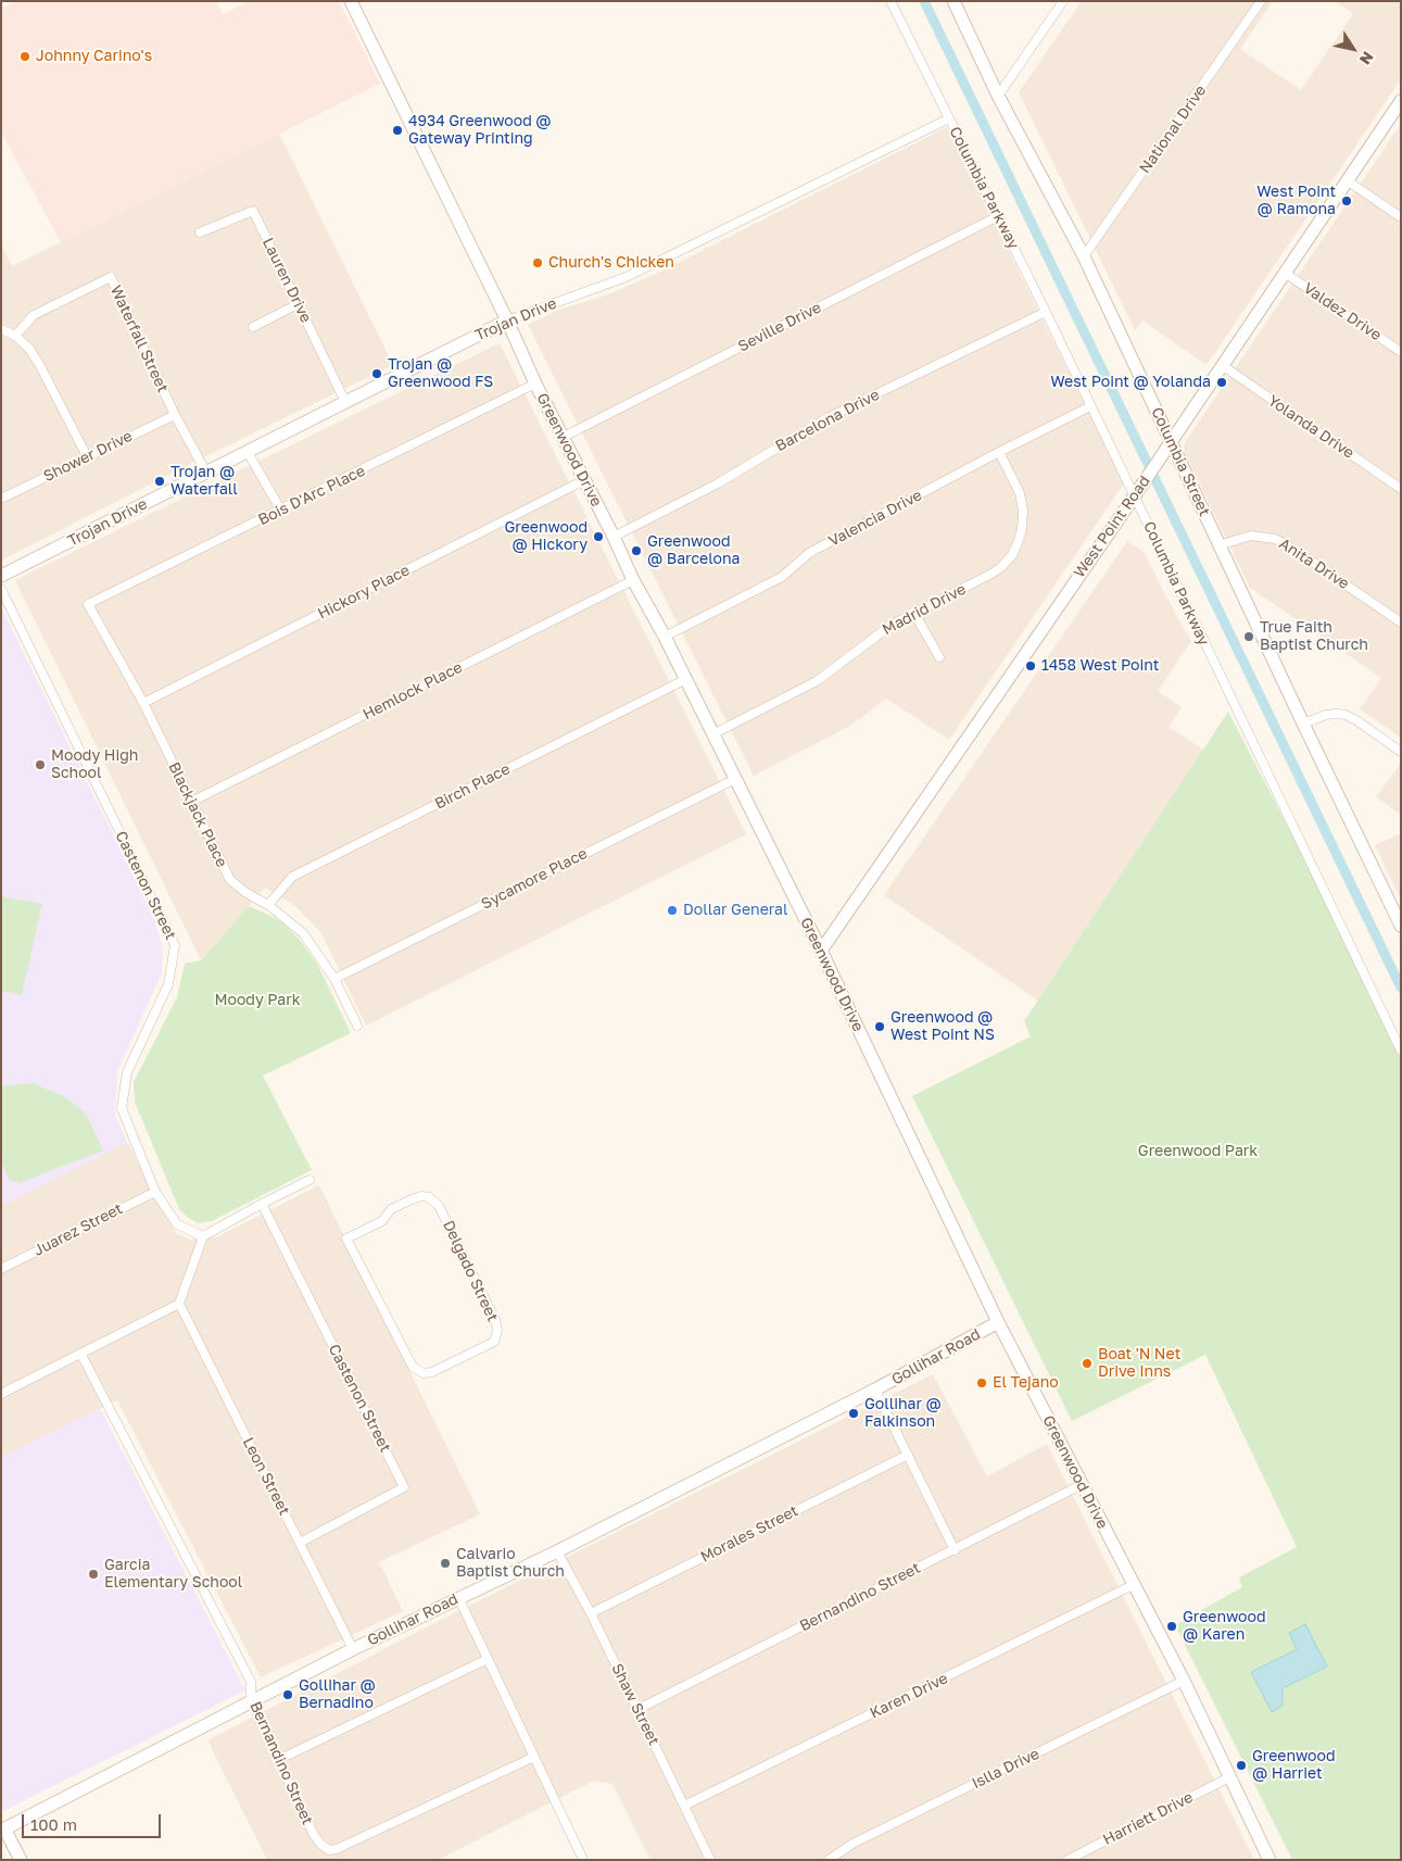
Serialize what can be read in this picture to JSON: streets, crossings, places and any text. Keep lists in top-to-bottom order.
{
  "streets": {
    "main road": [
      "Trojan Drive",
      "Greenwood Drive",
      "Columbia Street",
      "West Point Road",
      "Gollihar Road"
    ],
    "street": [
      "National Drive",
      "Columbia Parkway",
      "Lauren Drive",
      "Valdez Drive",
      "Seville Drive",
      "Waterfall Street",
      "Barcelona Drive",
      "Yolanda Drive",
      "Shower Drive",
      "Bois D'Arc Place",
      "Valencia Drive",
      "Anita Drive",
      "Hickory Place",
      "Madrid Drive",
      "Hemlock Place",
      "Birch Place",
      "Blackjack Place",
      "Sycamore Place",
      "Castenon Street",
      "Juarez Street",
      "Delgado Street",
      "Leon Street",
      "Morales Street",
      "Bernandino Street",
      "Karen Drive",
      "Shaw Street",
      "Islla Drive",
      "Harriett Drive"
    ]
  },
  "crossings": [
    ["National Drive", "Columbia Street"],
    ["Columbia Parkway", "Trojan Drive"],
    ["Columbia Parkway", "Seville Drive"],
    ["Columbia Parkway", "Barcelona Drive"],
    ["Columbia Parkway", "Valencia Drive"],
    ["Columbia Parkway", "West Point Road"],
    ["Lauren Drive", "Trojan Drive"],
    ["Valdez Drive", "West Point Road"],
    ["Trojan Drive", "Waterfall Street"],
    ["Trojan Drive", "Greenwood Drive"],
    ["Seville Drive", "Greenwood Drive"],
    ["Waterfall Street", "Shower Drive"],
    ["Barcelona Drive", "Greenwood Drive"],
    ["Yolanda Drive", "West Point Road"],
    ["Greenwood Drive", "Bois D'Arc Place"],
    ["Greenwood Drive", "Valencia Drive"],
    ["Greenwood Drive", "West Point Road"],
    ["Greenwood Drive", "Hickory Place"],
    ["Greenwood Drive", "Madrid Drive"],
    ["Greenwood Drive", "Hemlock Place"],
    ["Greenwood Drive", "Birch Place"],
    ["Greenwood Drive", "Sycamore Place"],
    ["Greenwood Drive", "Gollihar Road"],
    ["Greenwood Drive", "Bernandino Street"],
    ["Greenwood Drive", "Karen Drive"],
    ["Greenwood Drive", "Islla Drive"],
    ["Greenwood Drive", "Harriett Drive"],
    ["Columbia Street", "West Point Road"],
    ["Columbia Street", "Anita Drive"],
    ["Bois D'Arc Place", "Blackjack Place"],
    ["Valencia Drive", "Madrid Drive"],
    ["Hickory Place", "Blackjack Place"],
    ["Hemlock Place", "Blackjack Place"],
    ["Birch Place", "Blackjack Place"],
    ["Blackjack Place", "Sycamore Place"],
    ["Castenon Street", "Juarez Street"],
    ["Castenon Street", "Leon Street"],
    ["Gollihar Road", "Leon Street"],
    ["Gollihar Road", "Bernandino Street"],
    ["Gollihar Road", "Shaw Street"],
    ["Morales Street", "Shaw Street"],
    ["Bernandino Street", "Shaw Street"],
    ["Karen Drive", "Shaw Street"]
  ],
  "parks": ["Moody Park", "Greenwood Park"],
  "places": [
    "Johnny Carino's",
    "4934 Greenwood @ Gateway Printing",
    "West Point @ Ramona",
    "Church's Chicken",
    "Trojan @ Greenwood FS",
    "West Point @ Yolanda",
    "Trojan @ Waterfall",
    "Greenwood @ Hickory",
    "Greenwood @ Barcelona",
    "True Faith Baptist Church",
    "1458 West Point",
    "Moody High School",
    "Dollar General",
    "Greenwood @ West Point NS",
    "Boat 'N Net Drive Inns",
    "El Tejano",
    "Gollihar @ Falkinson",
    "Calvario Baptist Church",
    "Garcia Elementary School",
    "Greenwood @ Karen",
    "Gollihar @ Bernadino",
    "Greenwood @ Harriet"
  ],
  "scale_bar": "100 m",
  "north": "bottom right"
}
